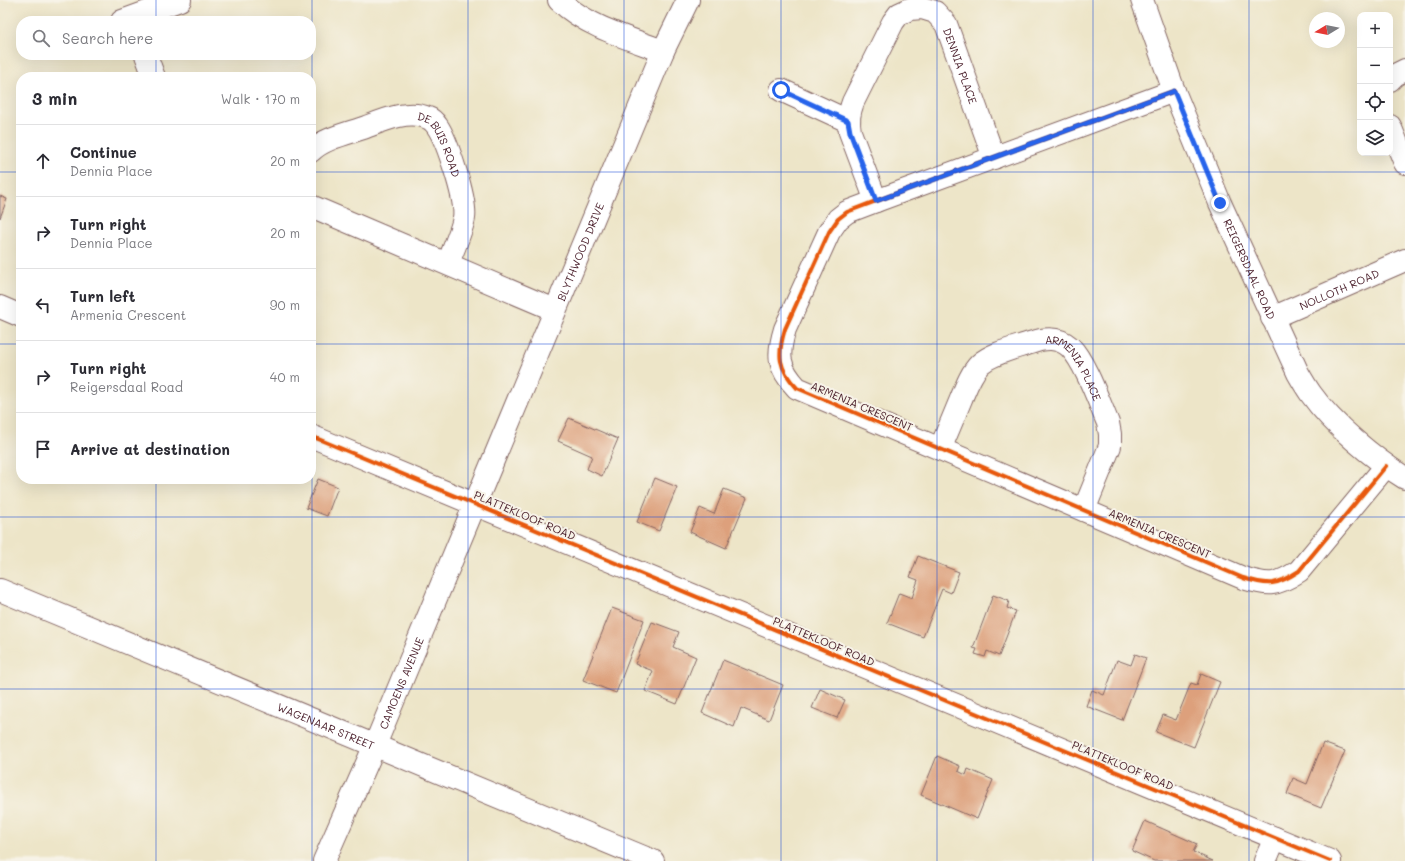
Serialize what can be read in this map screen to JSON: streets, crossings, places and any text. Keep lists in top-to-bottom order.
{
  "streets": {
    "street": [
      "DENNIA PLACE",
      "DE BUIS ROAD",
      "BLYTHWOOD DRIVE",
      "REIGERSDAAL ROAD",
      "NOLLOTH ROAD",
      "ARMENIA PLACE",
      "ARMENIA CRESCENT",
      "PLATTEKLOOF ROAD",
      "CAMOENS AVENUE",
      "WAGENAAR STREET"
    ]
  },
  "crossings": [
    ["DENNIA PLACE", "ARMENIA CRESCENT"],
    ["BLYTHWOOD DRIVE", "PLATTEKLOOF ROAD"],
    ["BLYTHWOOD DRIVE", "CAMOENS AVENUE"],
    ["REIGERSDAAL ROAD", "NOLLOTH ROAD"],
    ["REIGERSDAAL ROAD", "ARMENIA CRESCENT"],
    ["ARMENIA PLACE", "ARMENIA CRESCENT"],
    ["PLATTEKLOOF ROAD", "CAMOENS AVENUE"],
    ["CAMOENS AVENUE", "WAGENAAR STREET"]
  ],
  "north": "left",
  "page": {
    "map_buttons": ["+", "−"],
    "search": "Search here",
    "heading": ["3 min", "Walk · 170 m"],
    "list": [
      ["Continue", "Dennia Place", "20 m"],
      ["Turn right", "Dennia Place", "20 m"],
      ["Turn left", "Armenia Crescent", "90 m"],
      ["Turn right", "Reigersdaal Road", "40 m"],
      "Arrive at destination"
    ]
  }
}
